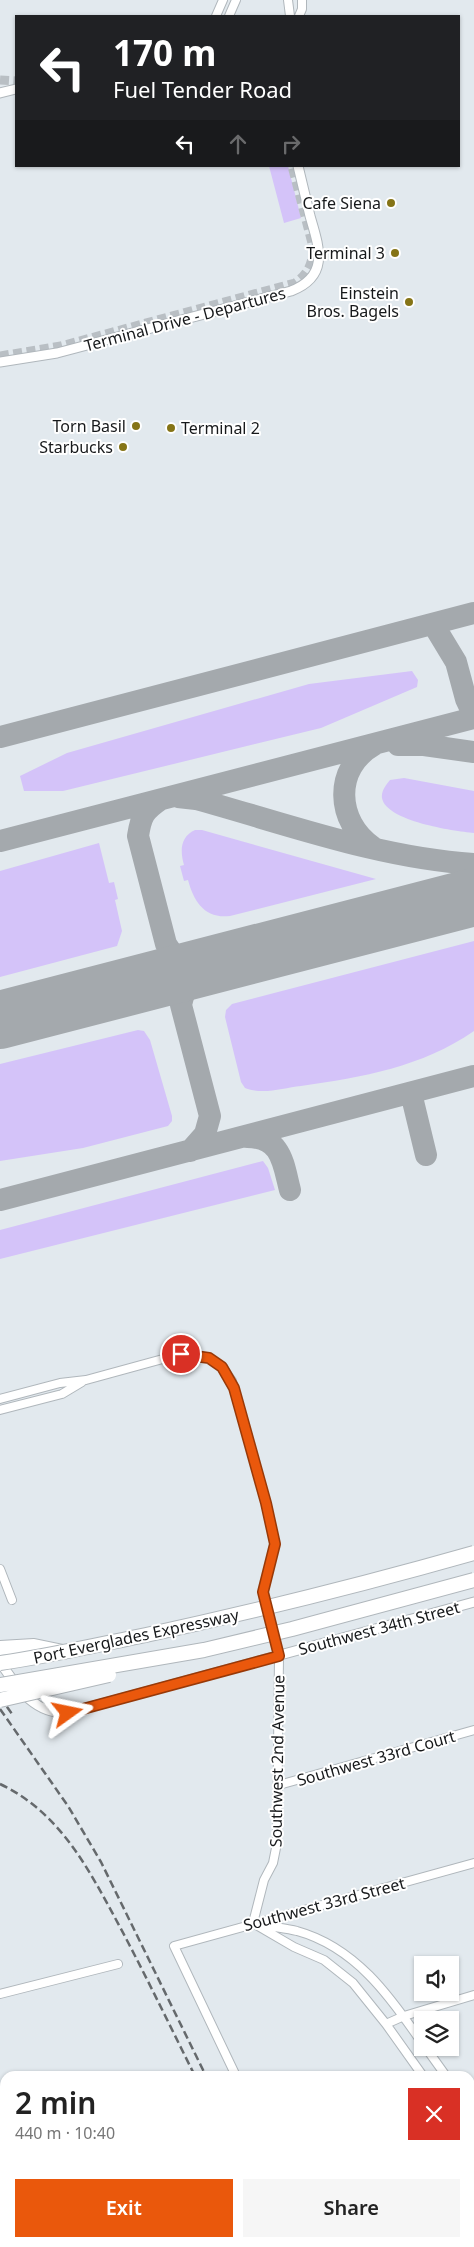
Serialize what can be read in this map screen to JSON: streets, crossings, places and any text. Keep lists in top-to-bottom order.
{
  "streets": {
    "highway": ["Port Everglades Expressway"],
    "street": [
      "Terminal Drive - Departures",
      "Southwest 34th Street",
      "Southwest 33rd Court",
      "Southwest 2nd Avenue",
      "Southwest 33rd Street"
    ]
  },
  "crossings": [
    ["Southwest 34th Street", "Port Everglades Expressway"],
    ["Southwest 34th Street", "Southwest 2nd Avenue"],
    ["Southwest 33rd Court", "Southwest 2nd Avenue"],
    ["Southwest 2nd Avenue", "Southwest 33rd Street"]
  ],
  "places": [
    "Cafe Siena",
    "Terminal 3",
    "Einstein Bros. Bagels",
    "Torn Basil",
    "Terminal 2",
    "Starbucks"
  ],
  "page": {
    "turn": ["170 m", "Fuel Tender Road"],
    "heading": ["2 min", "440 m · 10:40"],
    "buttons": ["Exit", "Share"]
  }
}
